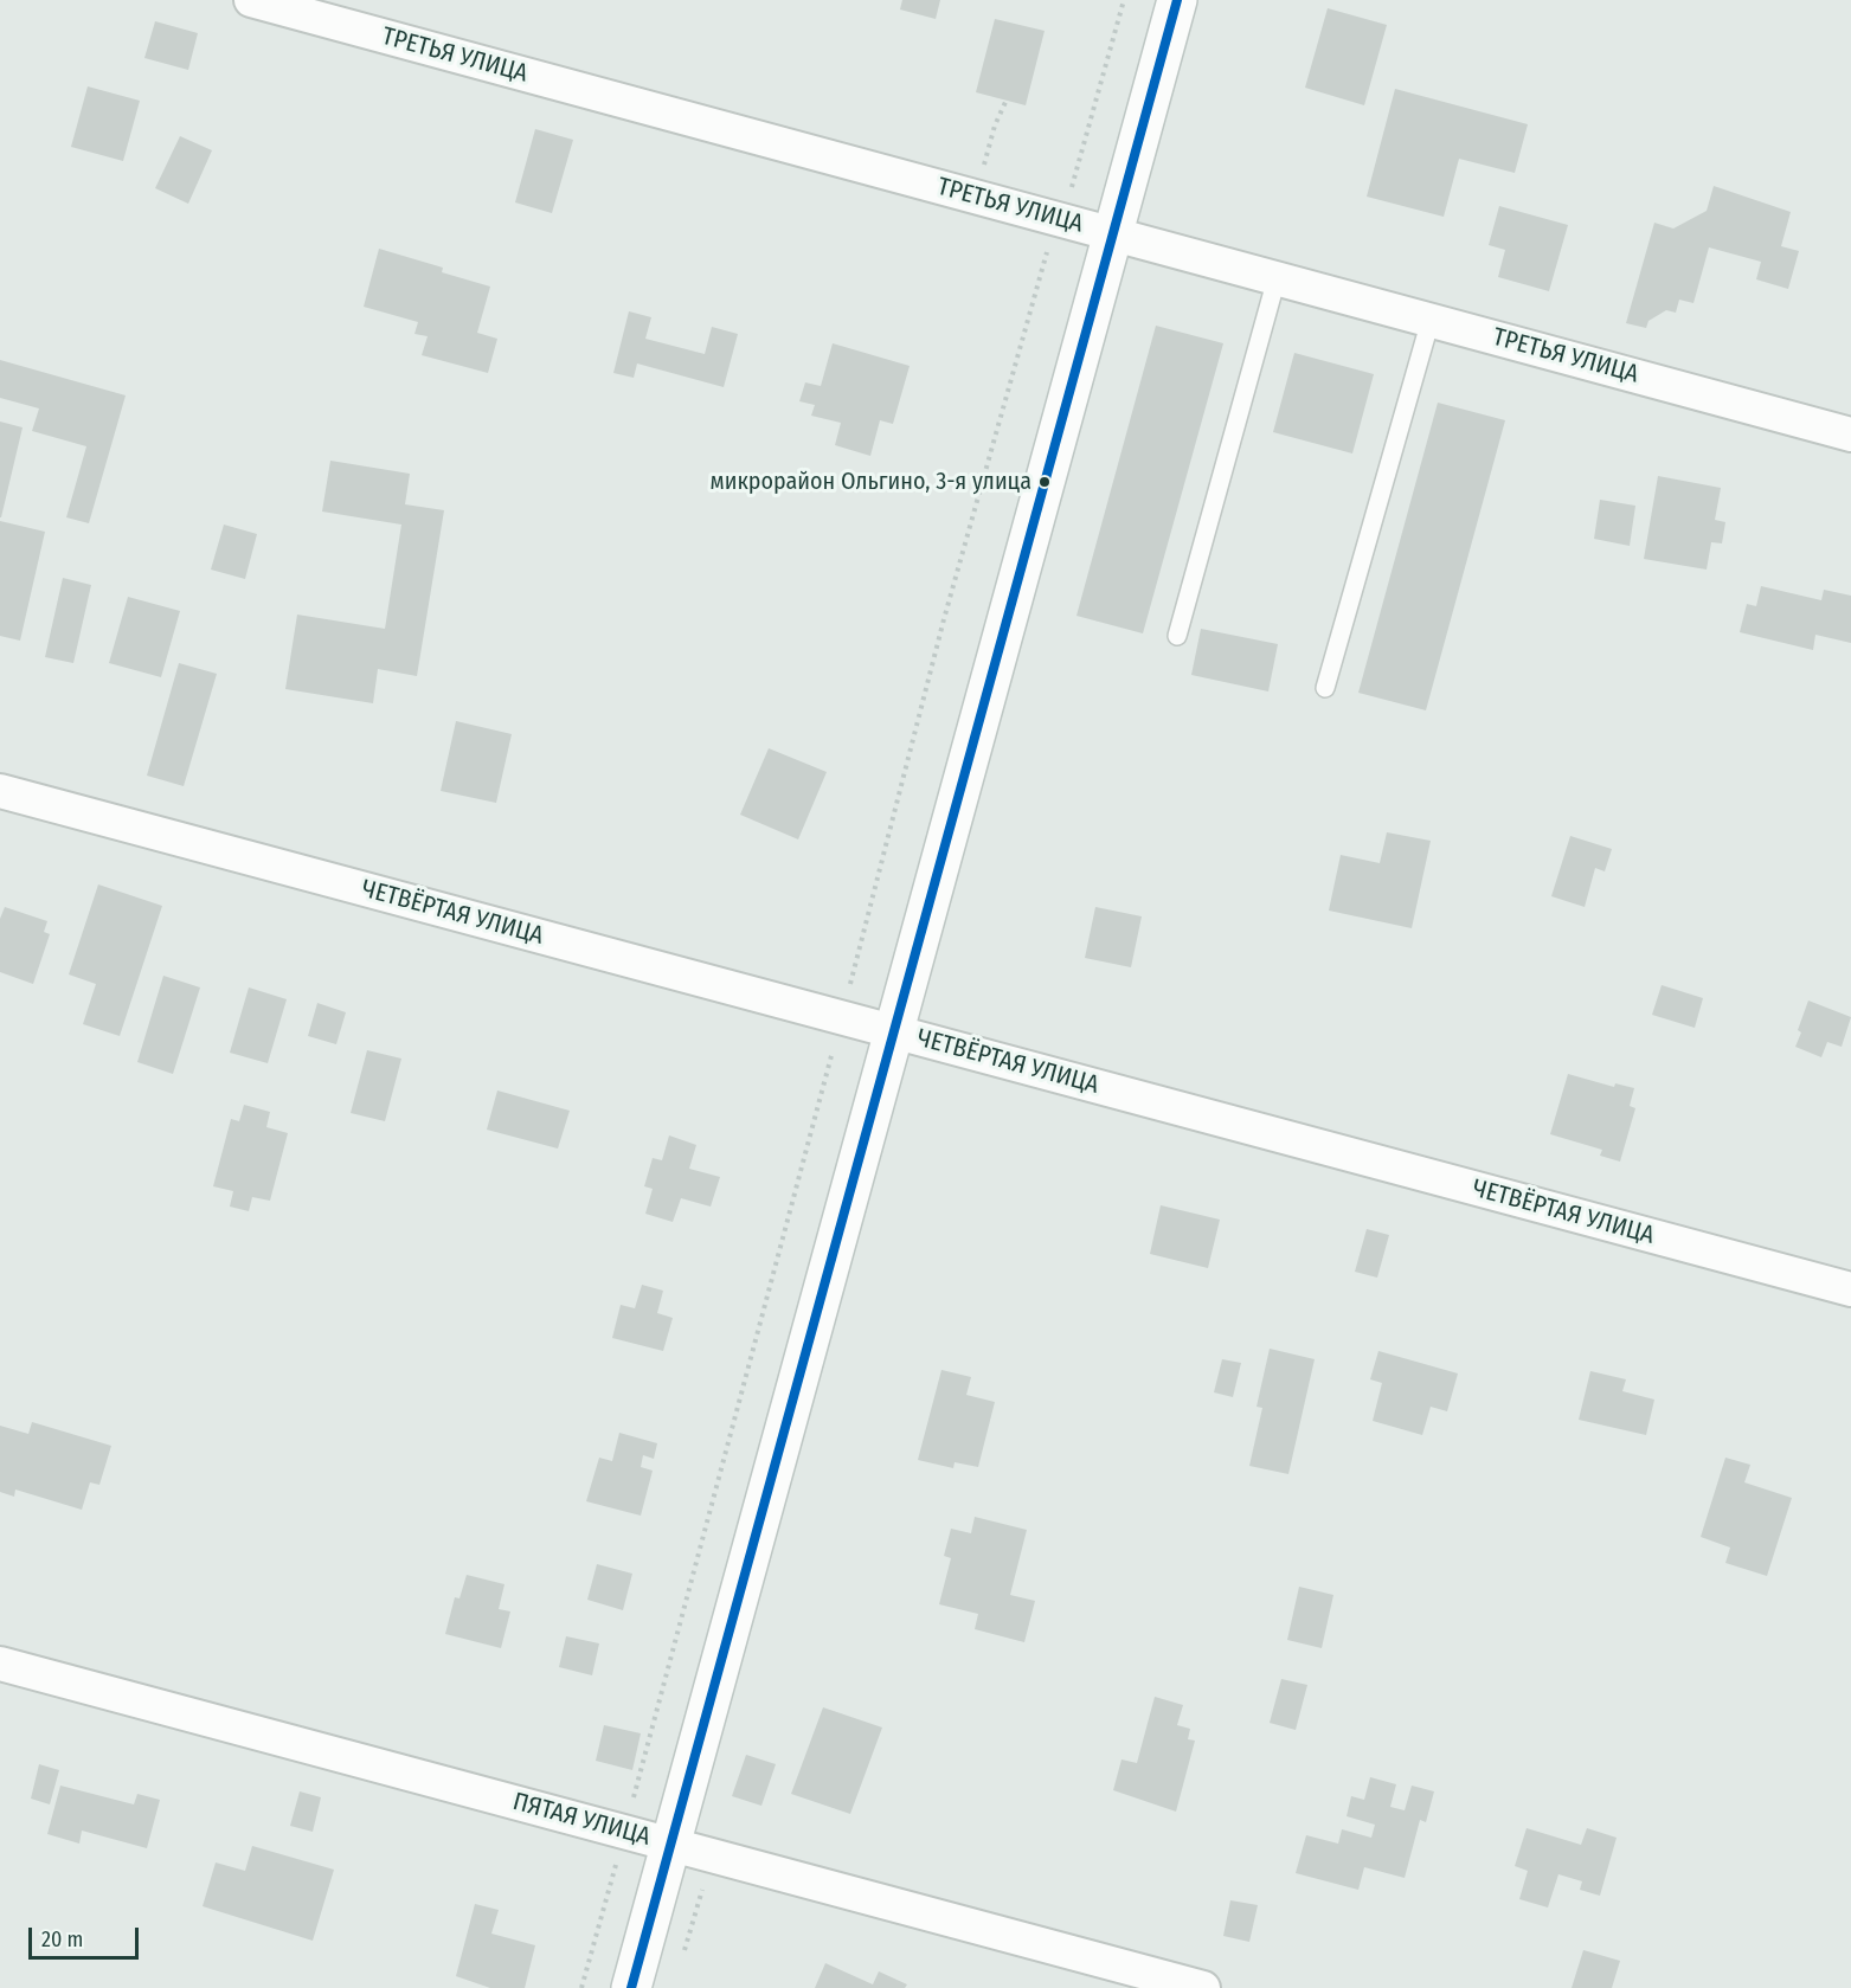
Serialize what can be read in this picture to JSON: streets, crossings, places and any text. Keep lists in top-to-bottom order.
{
  "streets": {
    "street": ["ТРЕТЬЯ УЛИЦА", "ЧЕТВЁРТАЯ УЛИЦА", "ПЯТАЯ УЛИЦА"]
  },
  "places": ["микрорайон Ольгино, 3-я улица"],
  "scale_bar": "20 m"
}
